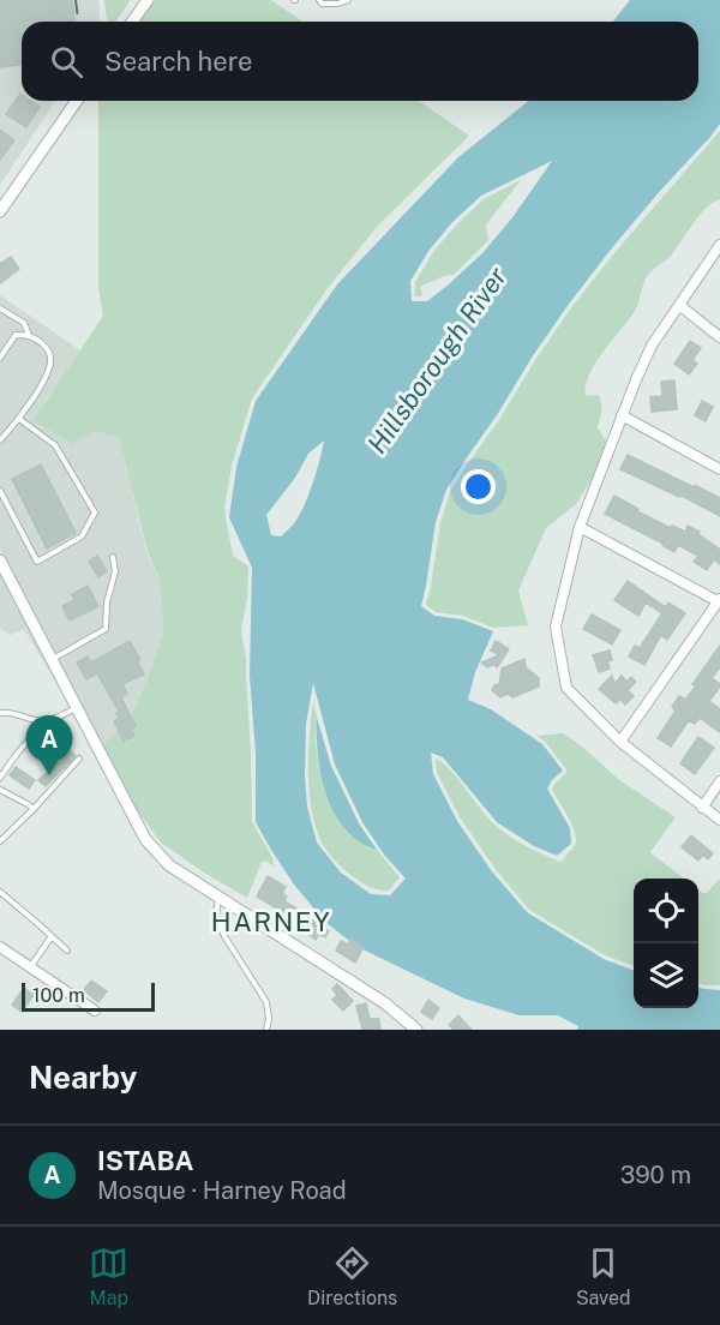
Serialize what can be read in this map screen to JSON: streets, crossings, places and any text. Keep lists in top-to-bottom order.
{
  "districts": ["HARNEY"],
  "water": ["Hillsborough River"],
  "scale_bar": "100 m",
  "page": {
    "search": "Search here",
    "pins": "A",
    "scale": "100 m",
    "heading": "Nearby",
    "list": [
      {
        "mark": "A",
        "name": "ISTABA",
        "note": "Mosque · Harney Road",
        "value": "390 m"
      }
    ],
    "nav": ["Map", "Directions", "Saved"]
  }
}
